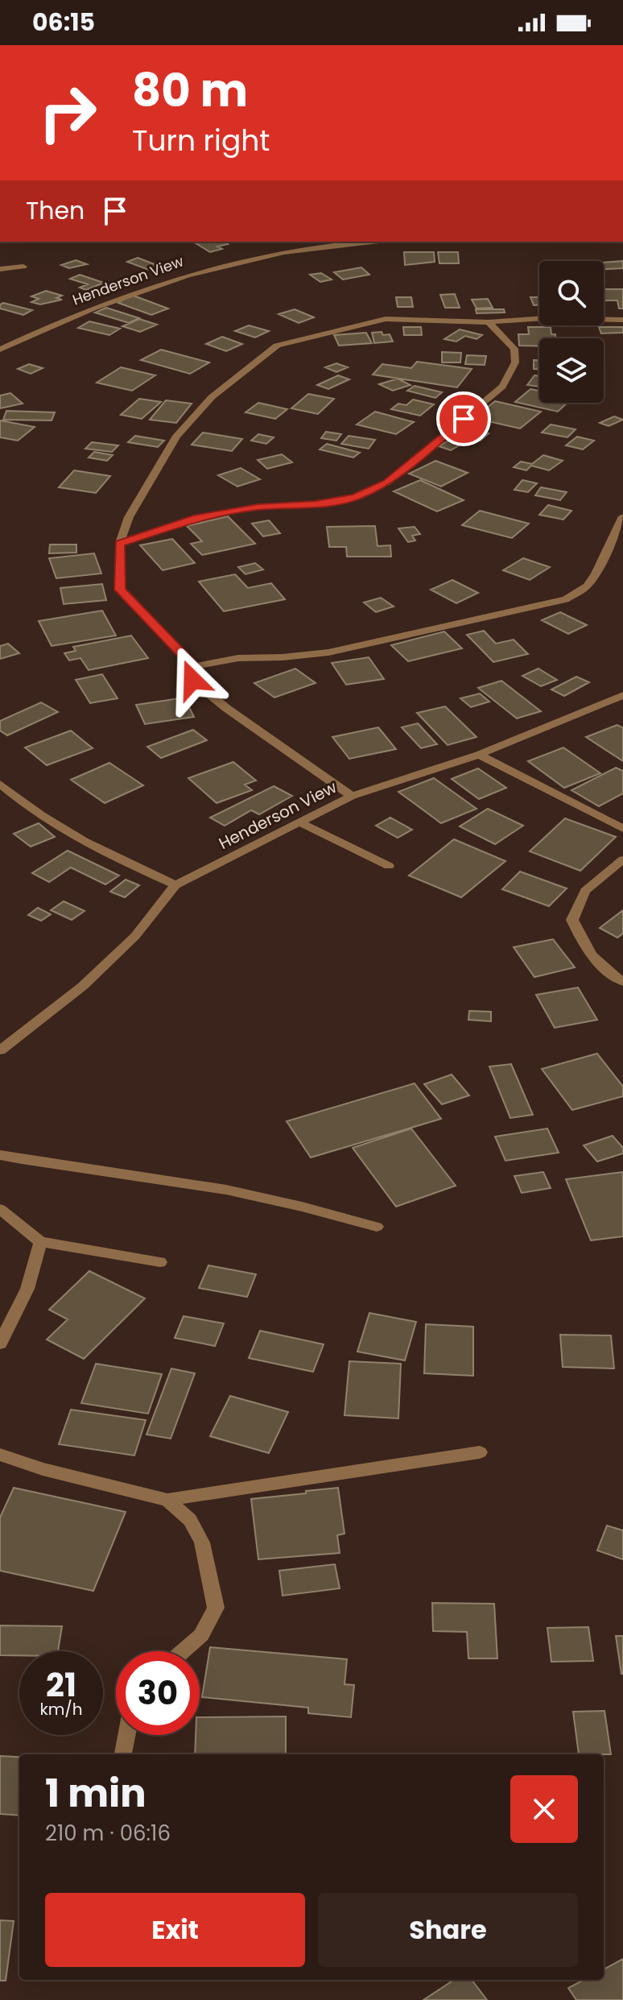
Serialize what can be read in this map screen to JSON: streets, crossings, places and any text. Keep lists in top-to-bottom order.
{
  "streets": {
    "street": ["Henderson View"]
  },
  "page": {
    "status": "06:15",
    "turn": ["80 m", "Turn right"],
    "then": "Then",
    "speed": "21 km/h",
    "limit": "30",
    "heading": ["1 min", "210 m · 06:16"],
    "buttons": ["Exit", "Share"]
  }
}
